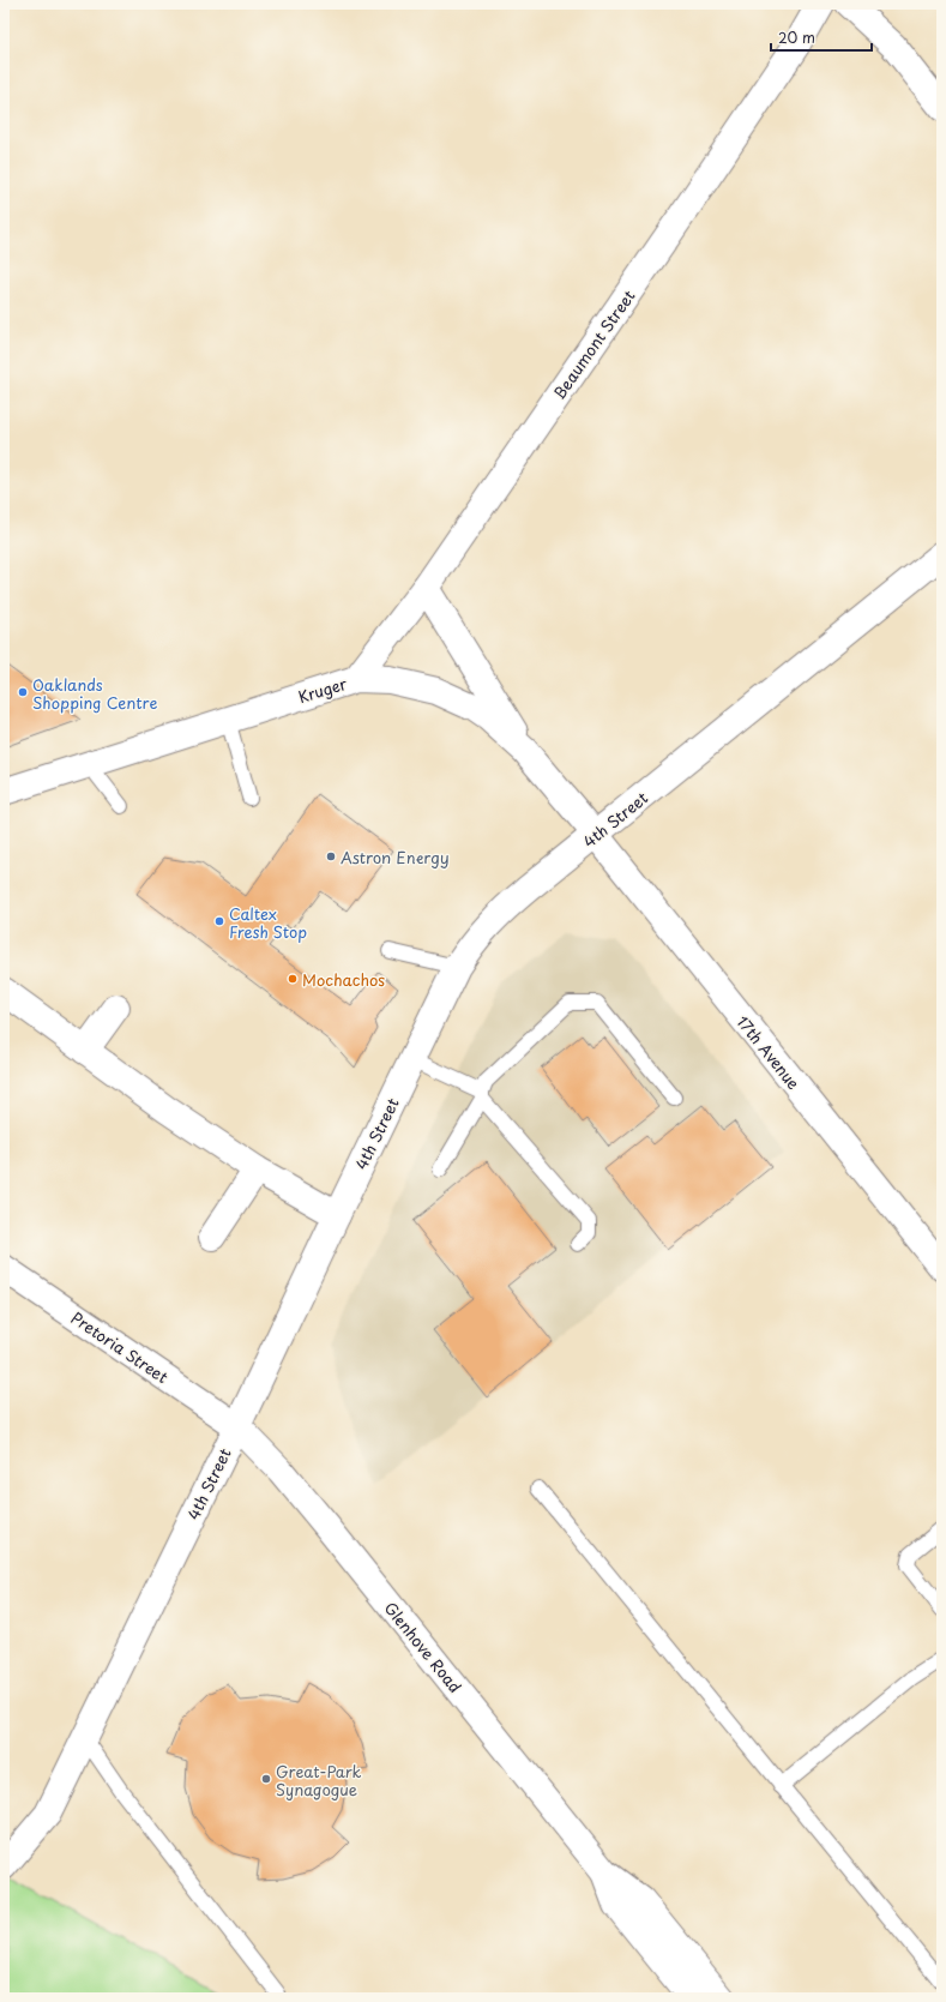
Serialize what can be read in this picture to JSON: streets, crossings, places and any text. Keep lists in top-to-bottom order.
{
  "streets": {
    "street": [
      "Beaumont Street",
      "Kruger",
      "4th Street",
      "17th Avenue",
      "Pretoria Street",
      "Glenhove Road"
    ]
  },
  "crossings": [
    ["Beaumont Street", "Kruger"],
    ["Kruger", "4th Street"],
    ["Kruger", "17th Avenue"],
    ["4th Street", "17th Avenue"],
    ["4th Street", "Pretoria Street"],
    ["4th Street", "Glenhove Road"],
    ["Pretoria Street", "Glenhove Road"]
  ],
  "places": [
    "Oaklands Shopping Centre",
    "Astron Energy",
    "Caltex Fresh Stop",
    "Mochachos",
    "Great-Park Synagogue"
  ],
  "scale_bar": "20 m"
}
